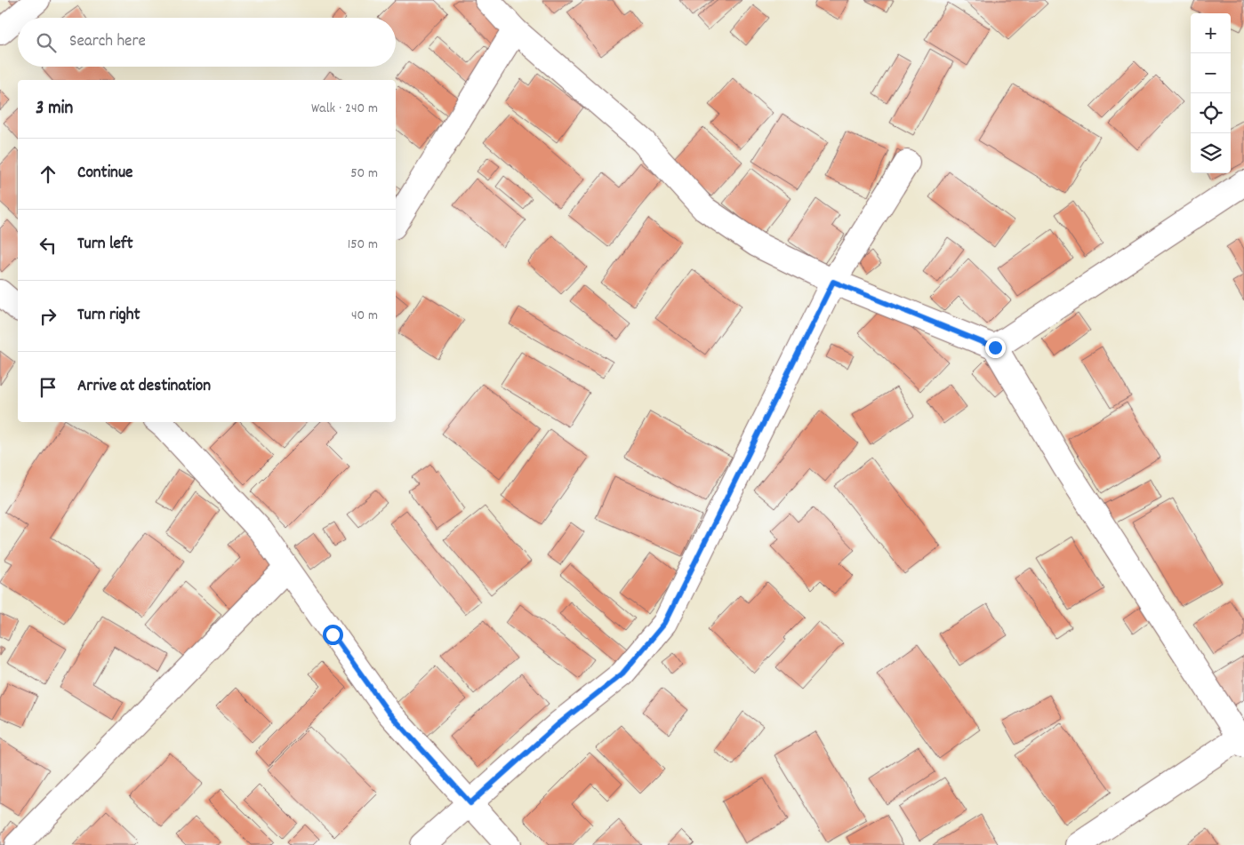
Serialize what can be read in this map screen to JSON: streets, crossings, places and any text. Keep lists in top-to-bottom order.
{
  "page": {
    "map_buttons": ["+", "−"],
    "search": "Search here",
    "heading": ["3 min", "Walk · 240 m"],
    "list": [
      ["Continue", "50 m"],
      ["Turn left", "150 m"],
      ["Turn right", "40 m"],
      "Arrive at destination"
    ]
  }
}
